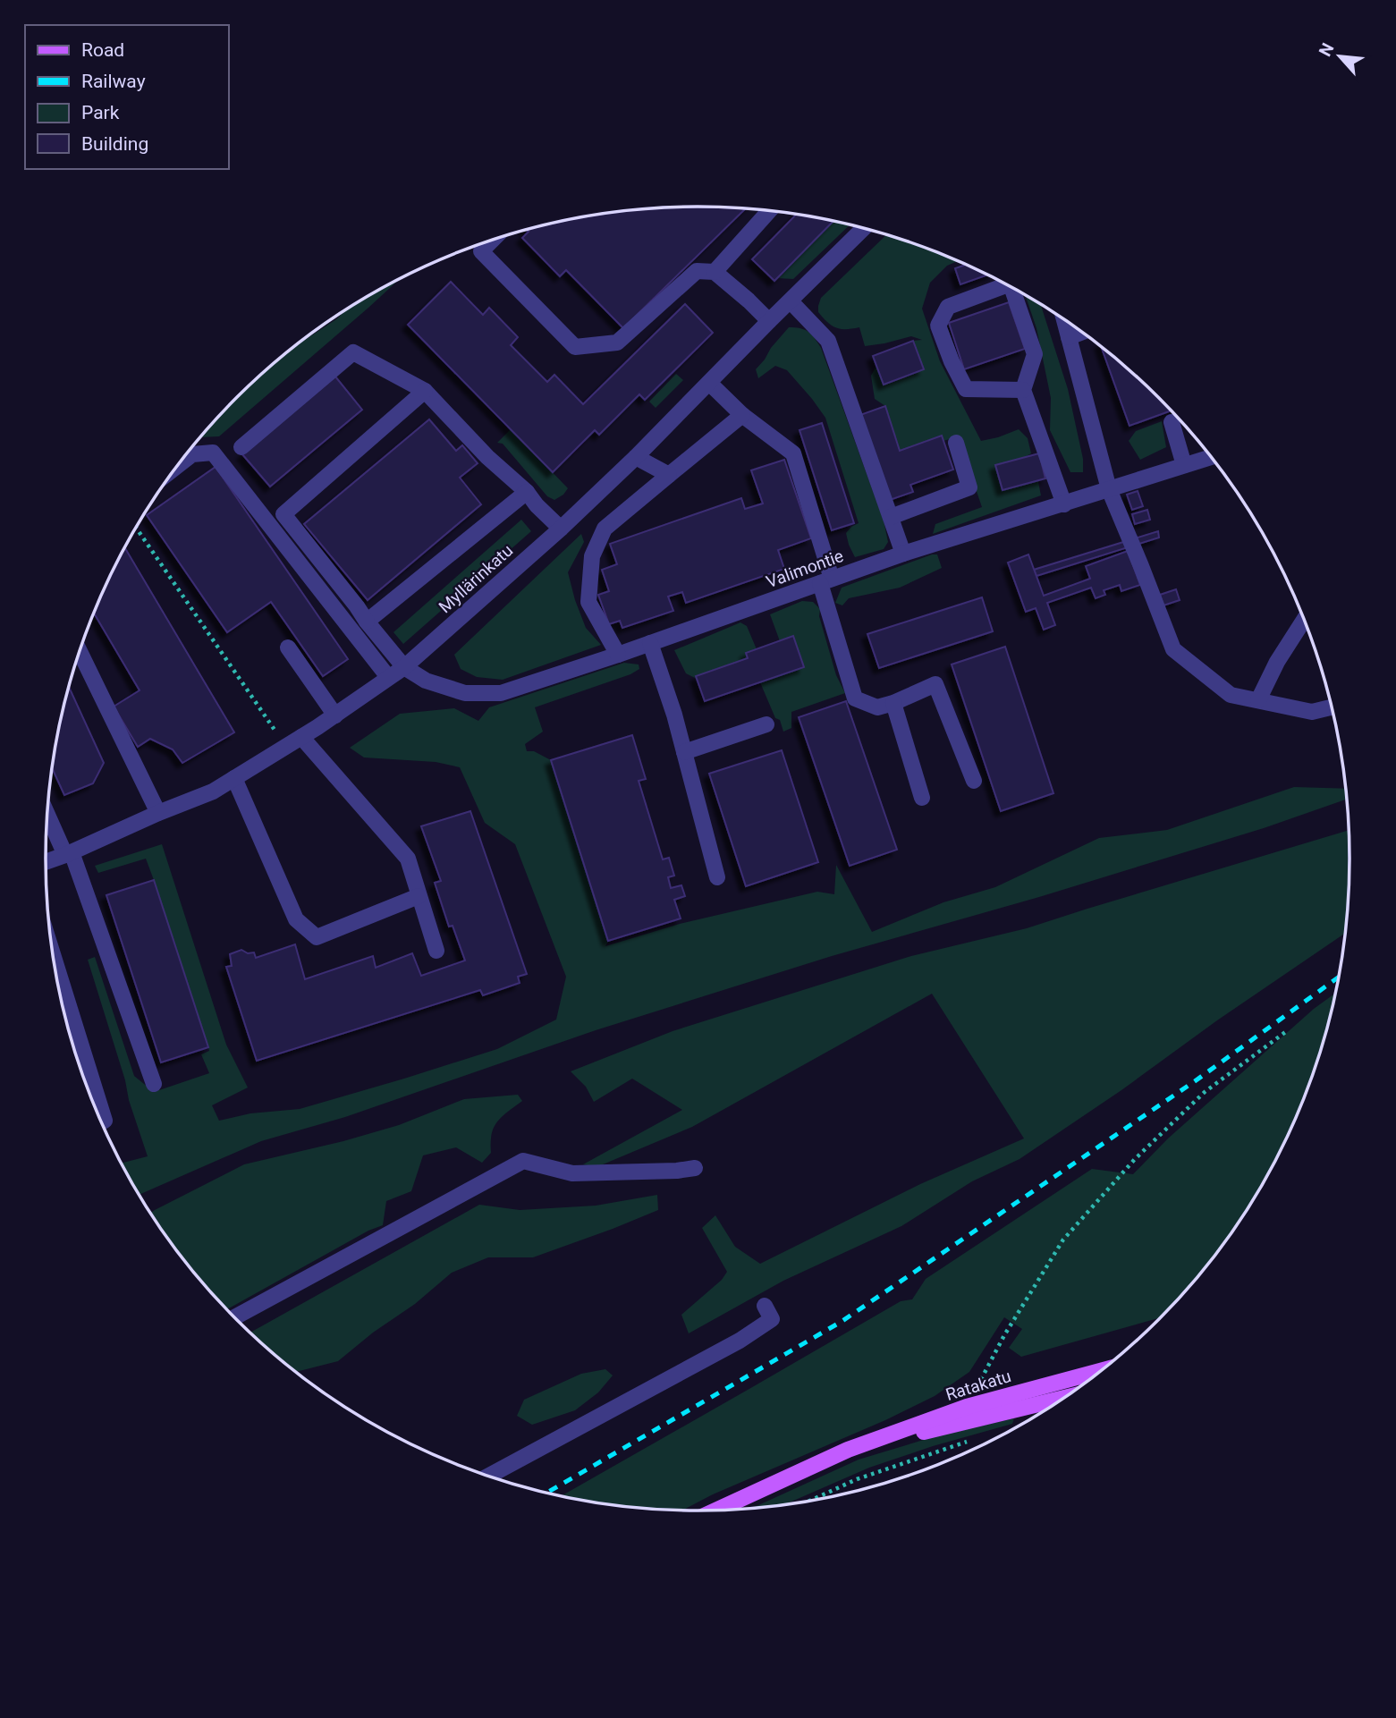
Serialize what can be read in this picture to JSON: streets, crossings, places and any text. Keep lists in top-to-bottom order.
{
  "streets": {
    "main road": ["Ratakatu"],
    "street": ["Valimontie", "Myllärinkatu"]
  },
  "crossings": [
    ["Valimontie", "Myllärinkatu"]
  ],
  "legend": [
    "Road",
    "Railway",
    "Park",
    "Building"
  ],
  "north": "top left"
}
